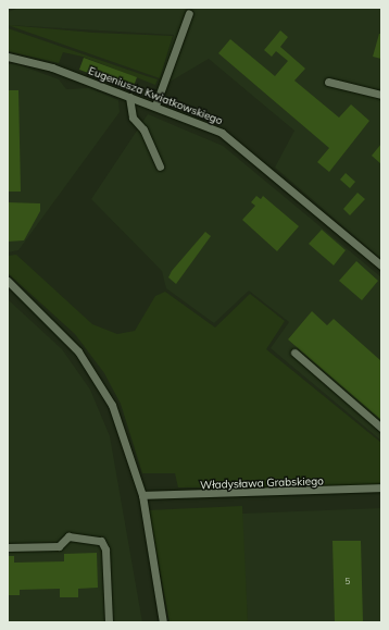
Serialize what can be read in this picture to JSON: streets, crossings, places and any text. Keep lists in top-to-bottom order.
{
  "streets": {
    "street": ["Eugeniusza Kwiatkowskiego", "Władysława Grabskiego"]
  },
  "house_numbers": ["5"]
}
